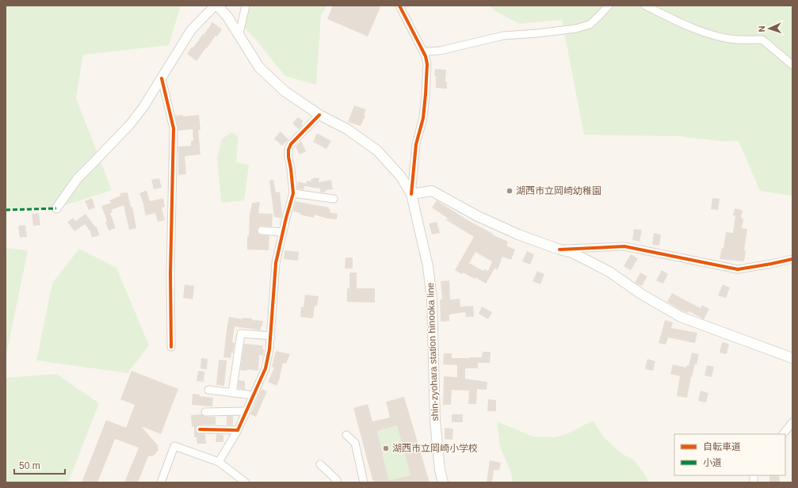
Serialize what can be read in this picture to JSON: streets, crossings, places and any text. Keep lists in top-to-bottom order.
{
  "streets": {
    "main road": ["shin-zyohara station hinooka line"]
  },
  "places": ["湖西市立岡崎幼稚園", "湖西市立岡崎小学校"],
  "legend": ["自転車道", "小道"],
  "scale_bar": "50 m",
  "north": "left"
}
